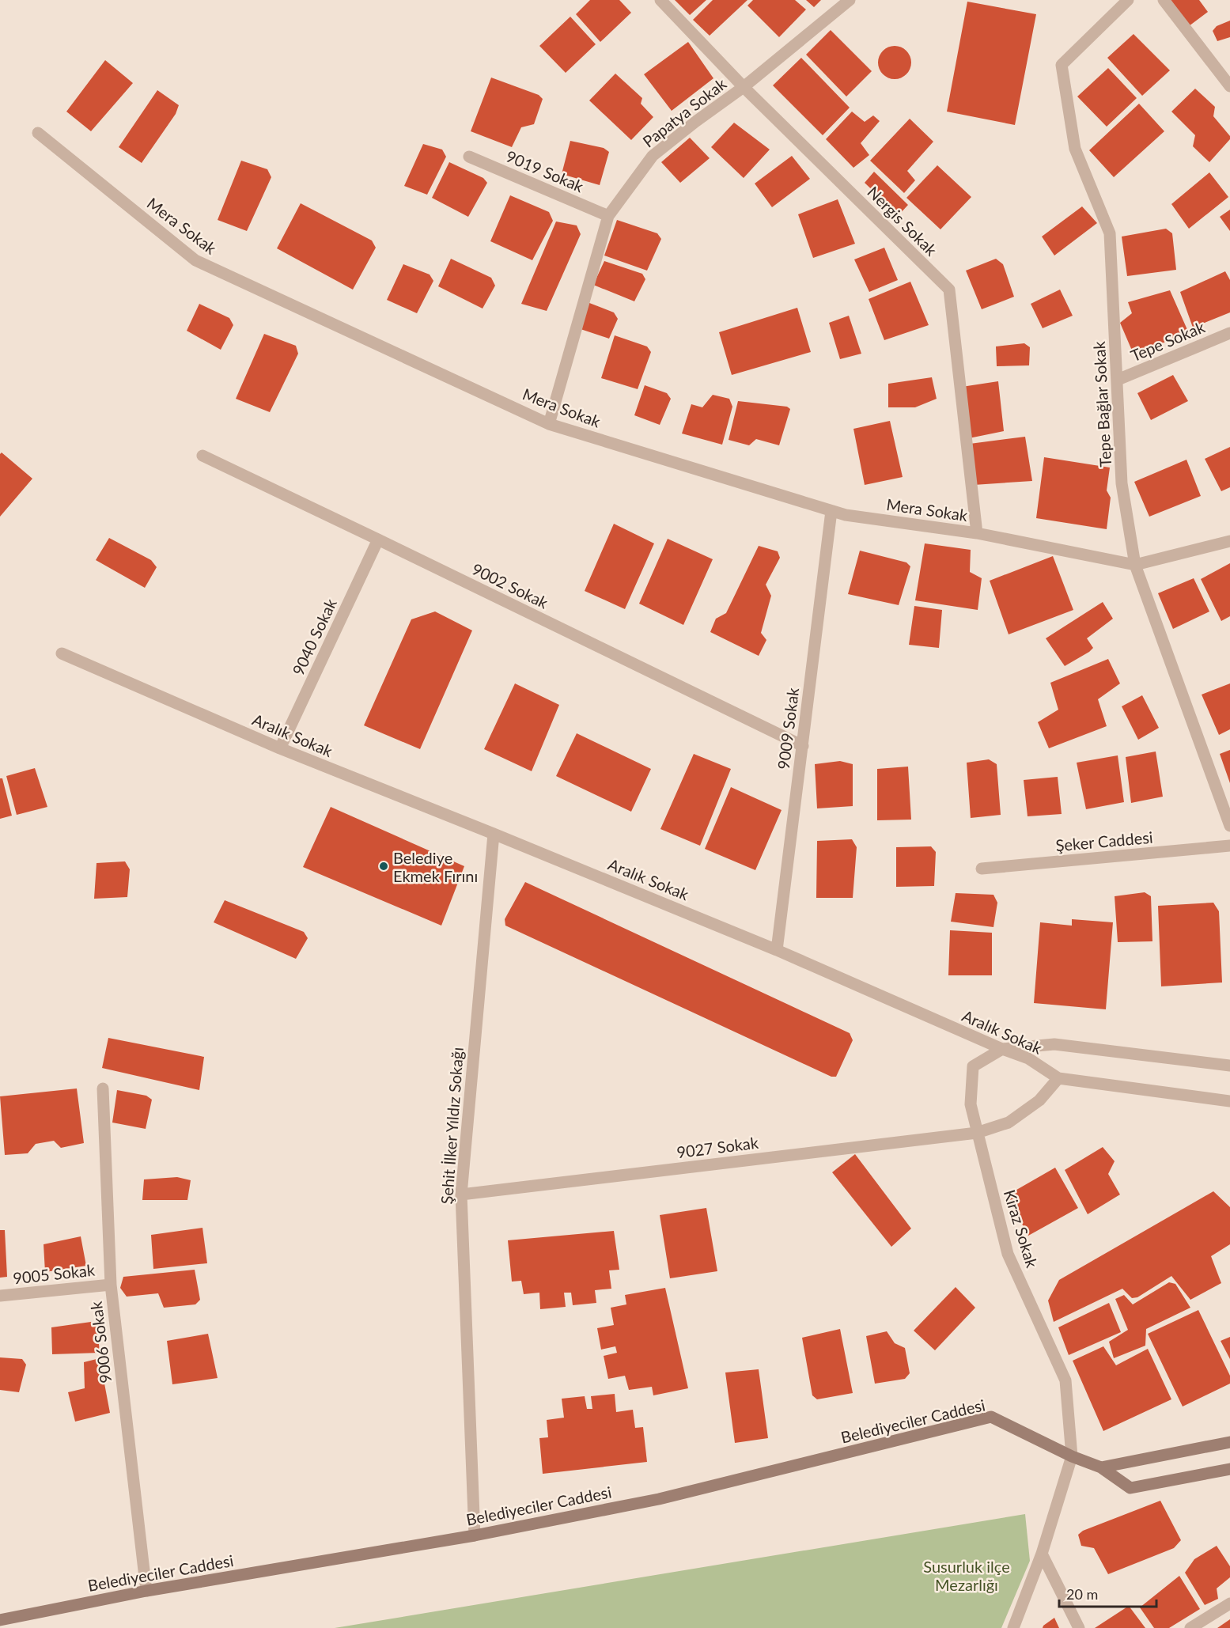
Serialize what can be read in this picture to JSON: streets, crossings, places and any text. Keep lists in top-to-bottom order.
{
  "streets": {
    "street": [
      "Papatya Sokak",
      "9019 Sokak",
      "Nergis Sokak",
      "Mera Sokak",
      "Tepe Sokak",
      "Tepe Bağlar Sokak",
      "9002 Sokak",
      "9040 Sokak",
      "9009 Sokak",
      "Aralık Sokak",
      "Şeker Caddesi",
      "Şehit İlker Yıldız Sokağı",
      "9027 Sokak",
      "Kiraz Sokak",
      "9005 Sokak",
      "9006 Sokak",
      "Belediyeciler Caddesi"
    ]
  },
  "crossings": [
    ["Papatya Sokak", "9019 Sokak"],
    ["Papatya Sokak", "Nergis Sokak"],
    ["Papatya Sokak", "Mera Sokak"],
    ["Nergis Sokak", "Mera Sokak"],
    ["Mera Sokak", "Tepe Bağlar Sokak"],
    ["Mera Sokak", "9009 Sokak"],
    ["Tepe Sokak", "Tepe Bağlar Sokak"],
    ["9002 Sokak", "9040 Sokak"],
    ["9002 Sokak", "9009 Sokak"],
    ["9040 Sokak", "Aralık Sokak"],
    ["9009 Sokak", "Aralık Sokak"],
    ["Aralık Sokak", "Şehit İlker Yıldız Sokağı"],
    ["Aralık Sokak", "9027 Sokak"],
    ["Aralık Sokak", "Kiraz Sokak"],
    ["Şehit İlker Yıldız Sokağı", "9027 Sokak"],
    ["Şehit İlker Yıldız Sokağı", "Belediyeciler Caddesi"],
    ["9027 Sokak", "Kiraz Sokak"],
    ["Kiraz Sokak", "Belediyeciler Caddesi"],
    ["9005 Sokak", "9006 Sokak"],
    ["9006 Sokak", "Belediyeciler Caddesi"]
  ],
  "parks": ["Susurluk ilçe Mezarlığı"],
  "places": ["Belediye Ekmek Fırını"],
  "scale_bar": "20 m"
}
